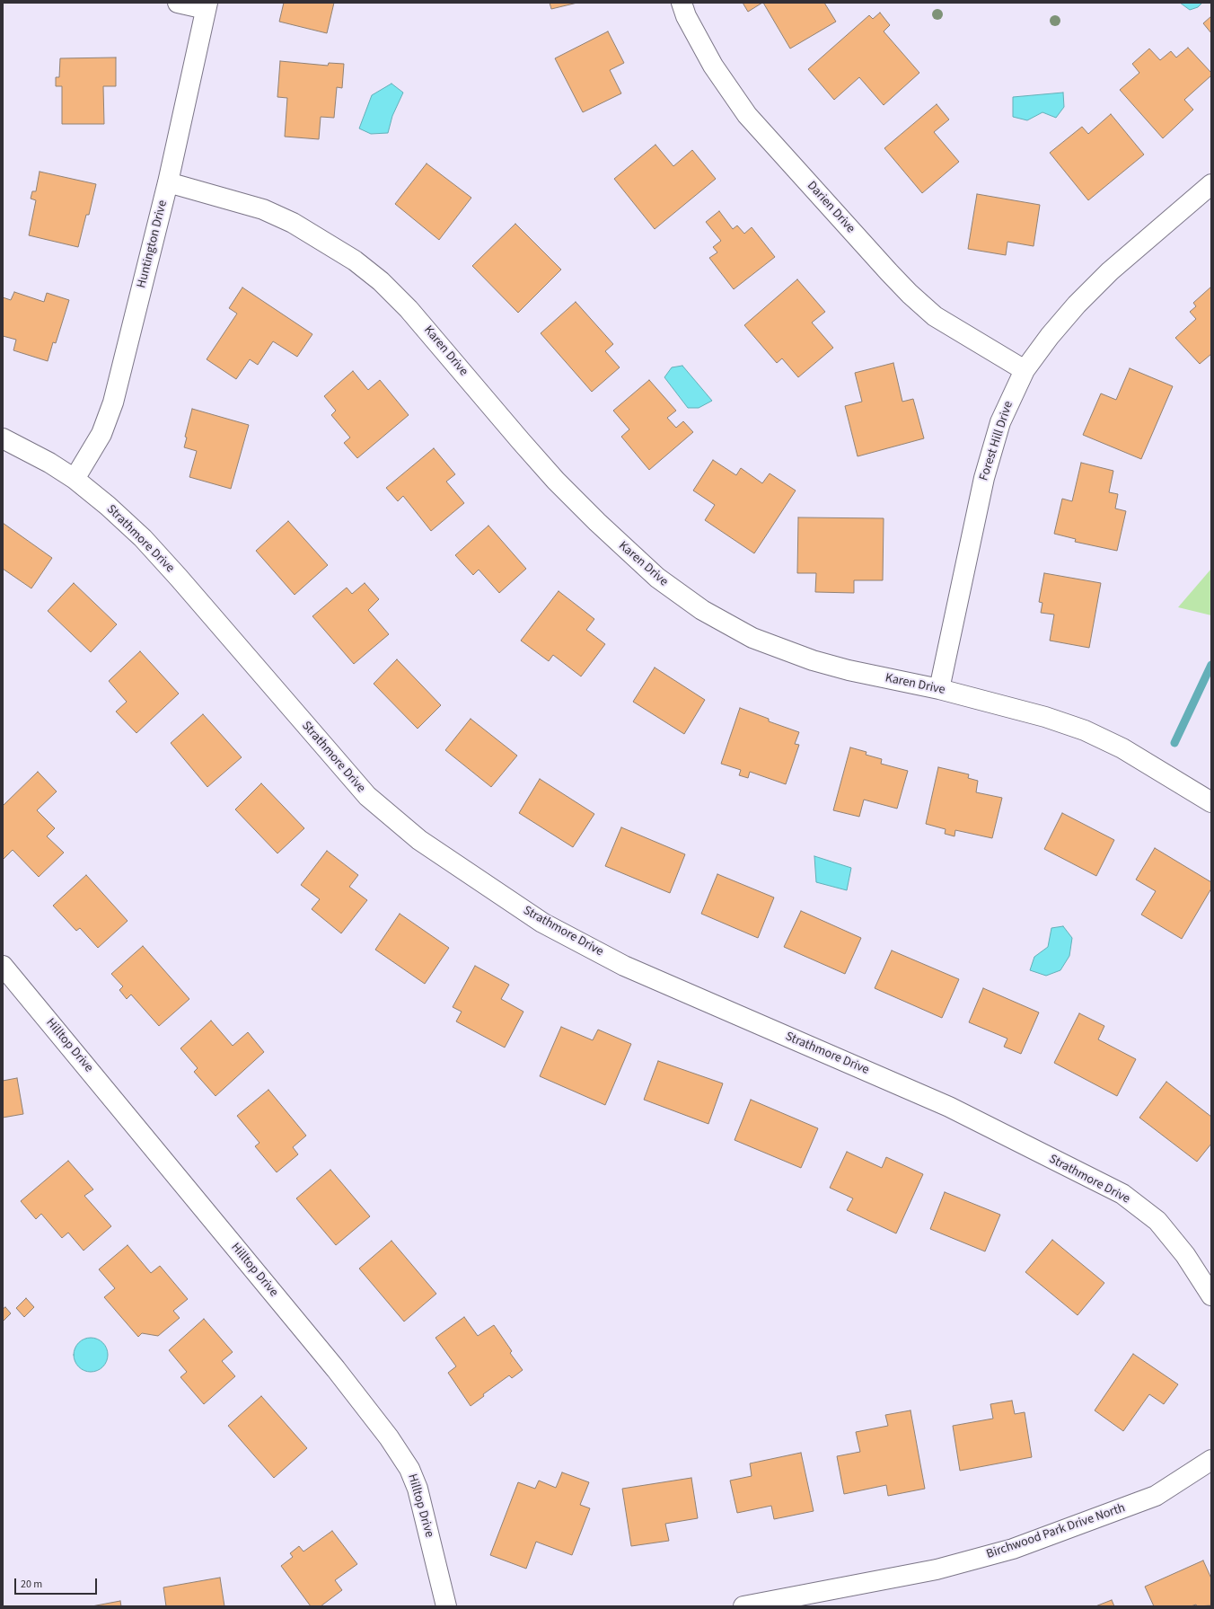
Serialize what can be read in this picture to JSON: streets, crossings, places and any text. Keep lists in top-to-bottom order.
{
  "streets": {
    "street": [
      "Darien Drive",
      "Huntington Drive",
      "Karen Drive",
      "Forest Hill Drive",
      "Strathmore Drive",
      "Hilltop Drive",
      "Birchwood Park Drive North"
    ]
  },
  "crossings": [
    ["Darien Drive", "Forest Hill Drive"],
    ["Huntington Drive", "Karen Drive"],
    ["Huntington Drive", "Strathmore Drive"],
    ["Karen Drive", "Forest Hill Drive"]
  ],
  "scale_bar": "20 m"
}
